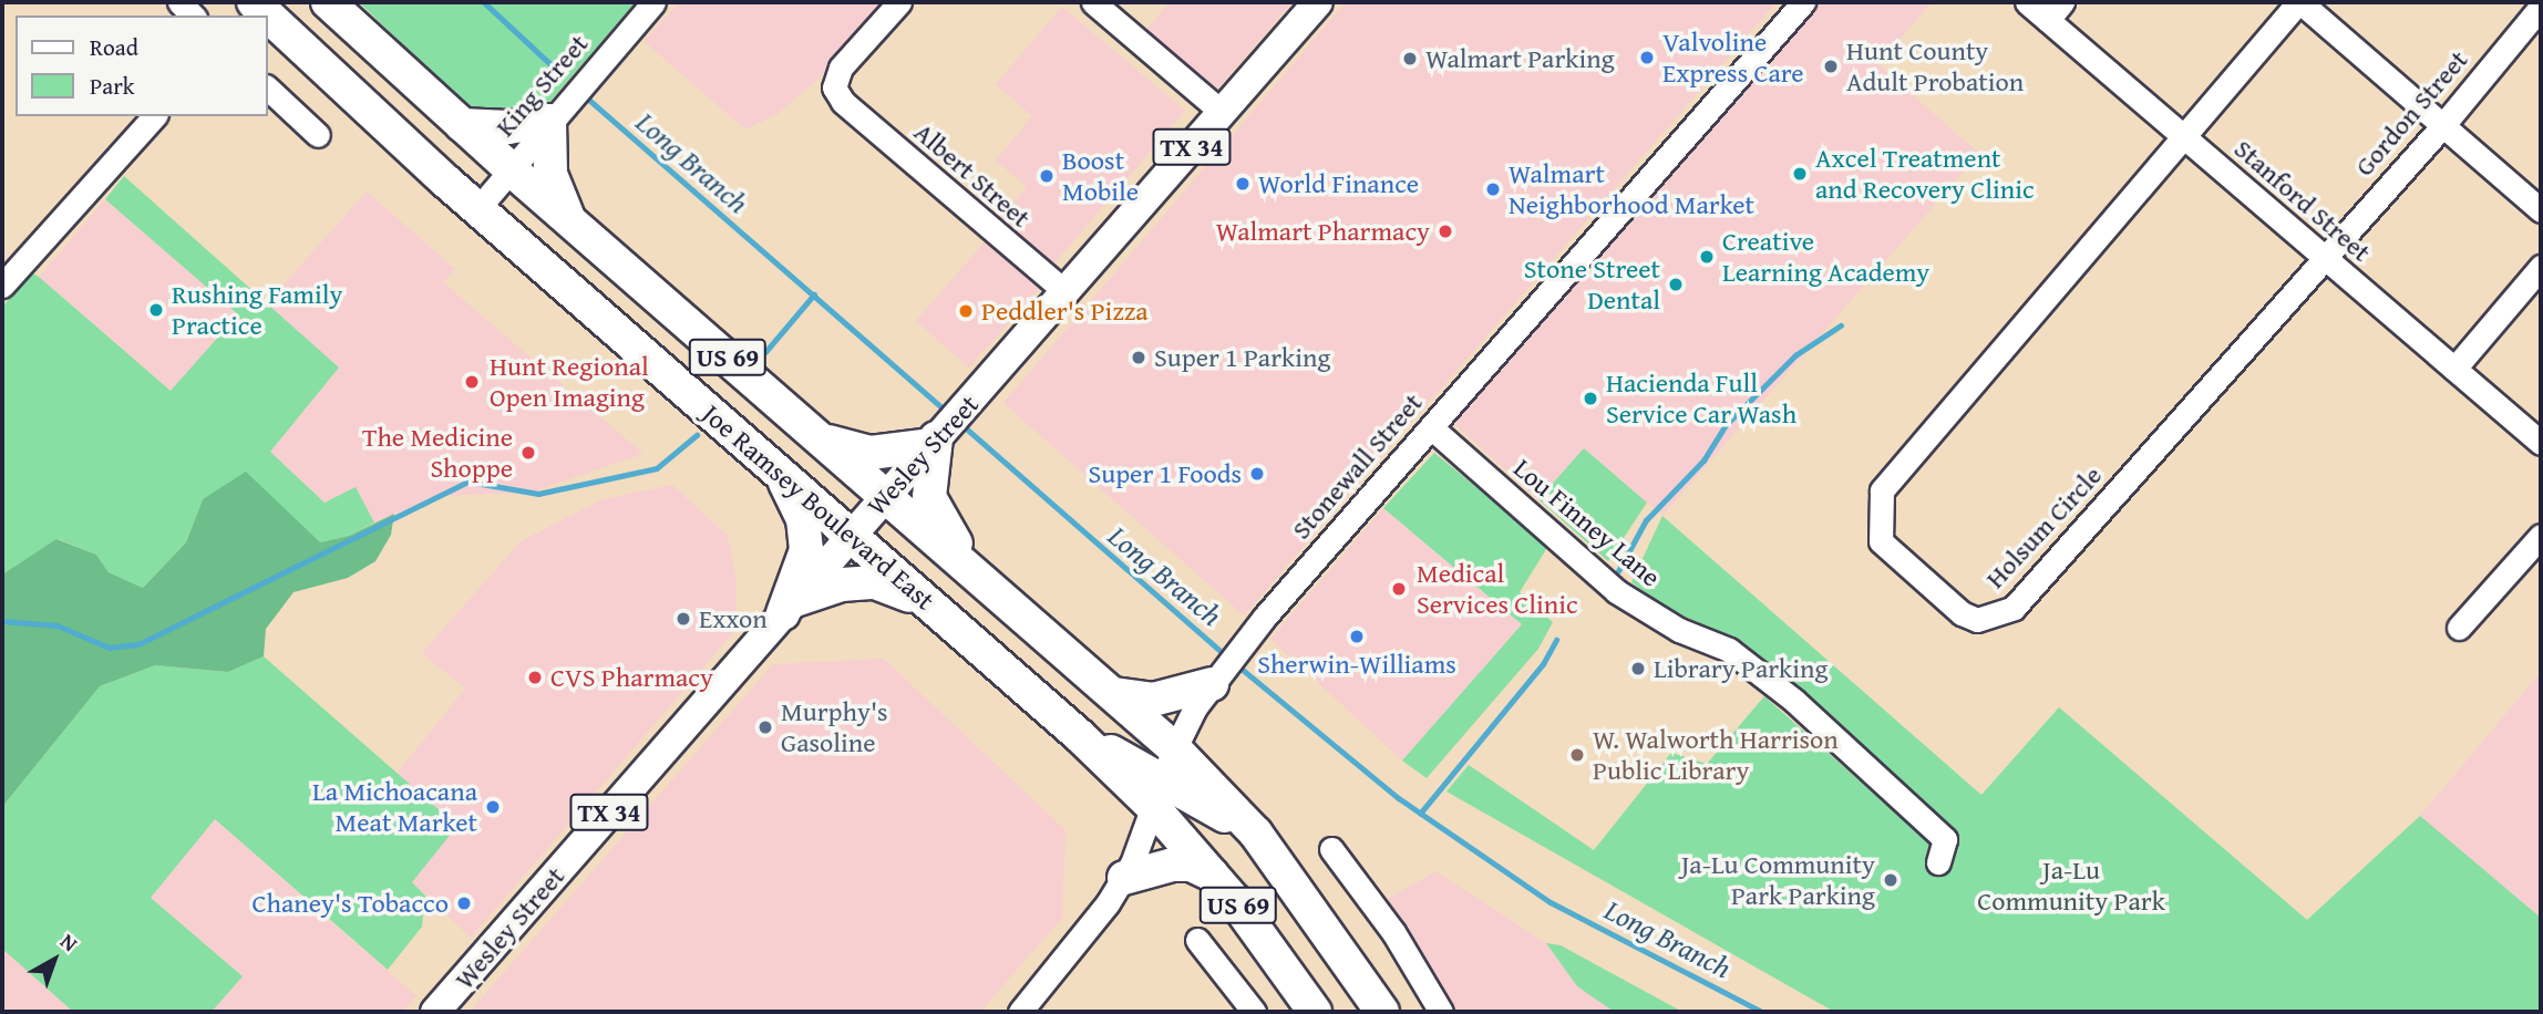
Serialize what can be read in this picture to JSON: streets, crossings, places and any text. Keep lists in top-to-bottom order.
{
  "streets": {
    "highway": ["US 69", "Joe Ramsey Boulevard East"],
    "main road": ["TX 34", "Wesley Street"],
    "street": [
      "King Street",
      "Gordon Street",
      "Albert Street",
      "Stanford Street",
      "Stonewall Street",
      "Lou Finney Lane",
      "Holsum Circle"
    ]
  },
  "crossings": [
    ["King Street", "Joe Ramsey Boulevard East"],
    ["Gordon Street", "Stanford Street"],
    ["Gordon Street", "Holsum Circle"],
    ["Albert Street", "Wesley Street"],
    ["Stanford Street", "Holsum Circle"],
    ["Wesley Street", "Joe Ramsey Boulevard East"],
    ["Stonewall Street", "Joe Ramsey Boulevard East"],
    ["Stonewall Street", "Lou Finney Lane"]
  ],
  "water": ["Long Branch"],
  "parks": ["Ja-Lu Community Park"],
  "places": [
    "Valvoline Express Care",
    "Walmart Parking",
    "Hunt County Adult Probation",
    "Axcel Treatment and Recovery Clinic",
    "Boost Mobile",
    "World Finance",
    "Walmart Neighborhood Market",
    "Walmart Pharmacy",
    "Creative Learning Academy",
    "Stone Street Dental",
    "Rushing Family Practice",
    "Peddler's Pizza",
    "Super 1 Parking",
    "Hunt Regional Open Imaging",
    "Hacienda Full Service Car Wash",
    "The Medicine Shoppe",
    "Super 1 Foods",
    "Medical Services Clinic",
    "Exxon",
    "Sherwin-Williams",
    "Library Parking",
    "CVS Pharmacy",
    "Murphy's Gasoline",
    "W. Walworth Harrison Public Library",
    "La Michoacana Meat Market",
    "Ja-Lu Community Park Parking",
    "Chaney's Tobacco"
  ],
  "legend": ["Road", "Park"],
  "north": "top right"
}
